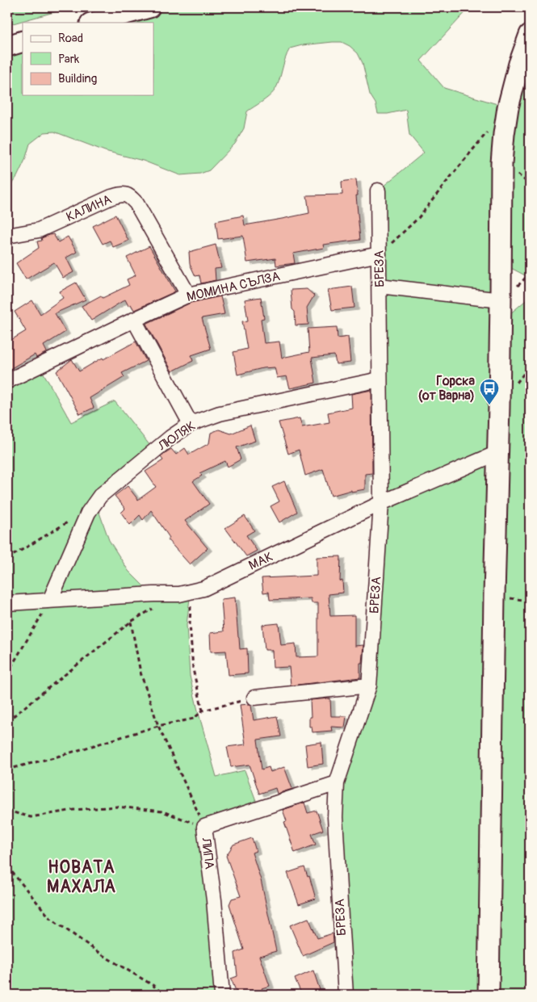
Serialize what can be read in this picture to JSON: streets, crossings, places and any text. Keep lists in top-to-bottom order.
{
  "streets": {
    "street": [
      "КАЛИНА",
      "БРЕЗА",
      "МОМИНА СЪЛЗА",
      "ЛЮЛЯК",
      "МАК",
      "ЛИПА"
    ]
  },
  "crossings": [
    ["КАЛИНА", "МОМИНА СЪЛЗА"],
    ["БРЕЗА", "МОМИНА СЪЛЗА"],
    ["БРЕЗА", "ЛЮЛЯК"],
    ["БРЕЗА", "МАК"],
    ["БРЕЗА", "ЛИПА"],
    ["ЛЮЛЯК", "МАК"]
  ],
  "districts": ["НОВАТА МАХАЛА"],
  "places": {
    "bus stop": ["Горска (от Варна)"]
  },
  "legend": ["Road", "Park", "Building"]
}
